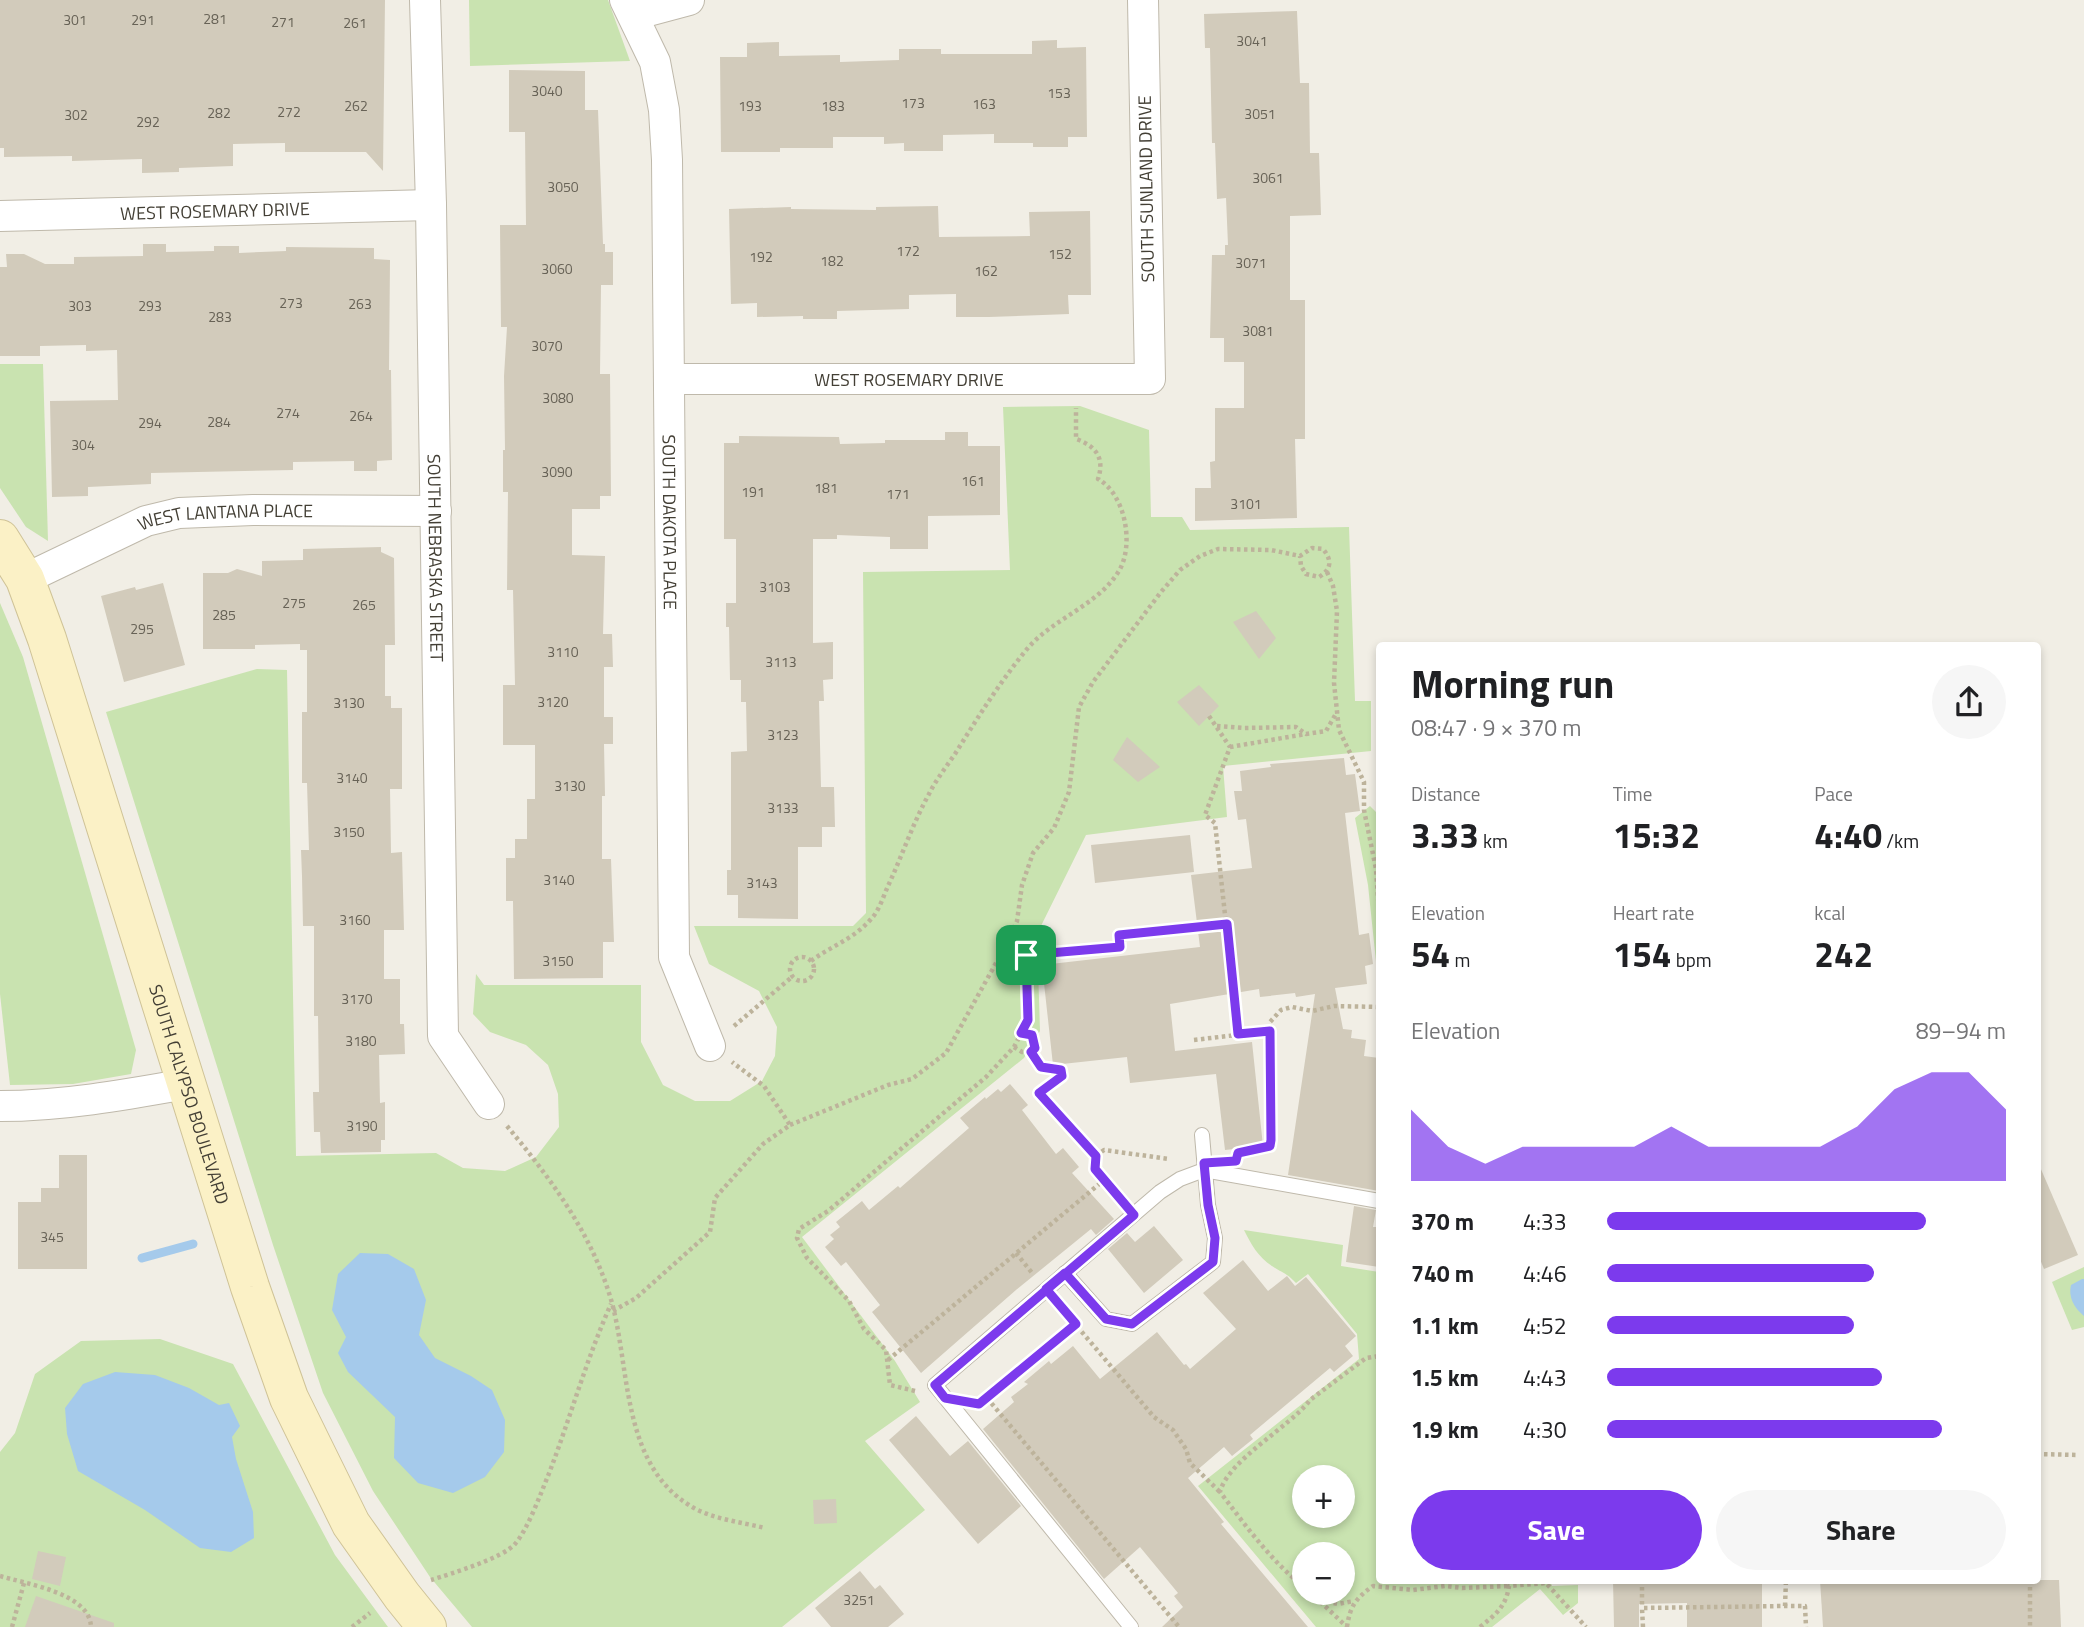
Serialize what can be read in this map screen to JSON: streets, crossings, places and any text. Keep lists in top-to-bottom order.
{
  "streets": {
    "street": [
      "SOUTH SUNLAND DRIVE",
      "WEST ROSEMARY DRIVE",
      "WEST LANTANA PLACE",
      "SOUTH DAKOTA PLACE",
      "SOUTH NEBRASKA STREET",
      "SOUTH CALYPSO BOULEVARD"
    ]
  },
  "crossings": [
    ["SOUTH SUNLAND DRIVE", "WEST ROSEMARY DRIVE"],
    ["WEST ROSEMARY DRIVE", "SOUTH DAKOTA PLACE"],
    ["WEST ROSEMARY DRIVE", "SOUTH NEBRASKA STREET"],
    ["WEST LANTANA PLACE", "SOUTH NEBRASKA STREET"],
    ["WEST LANTANA PLACE", "SOUTH CALYPSO BOULEVARD"]
  ],
  "house_numbers": [
    "281",
    "301",
    "291",
    "271",
    "261",
    "3041",
    "3040",
    "153",
    "173",
    "163",
    "262",
    "193",
    "183",
    "272",
    "282",
    "3051",
    "302",
    "292",
    "3061",
    "3050",
    "172",
    "152",
    "192",
    "182",
    "3071",
    "3060",
    "162",
    "273",
    "263",
    "303",
    "293",
    "283",
    "3081",
    "3070",
    "3080",
    "274",
    "264",
    "284",
    "294",
    "304",
    "3090",
    "161",
    "181",
    "191",
    "171",
    "3101",
    "3103",
    "275",
    "265",
    "285",
    "295",
    "3110",
    "3113",
    "3120",
    "3130",
    "3123",
    "3140",
    "3130",
    "3133",
    "3150",
    "3140",
    "3143",
    "3160",
    "3150",
    "3170",
    "3180",
    "3190",
    "345",
    "3251"
  ],
  "page": {
    "heading": ["Morning run", "08:47 · 9 × 370 m"],
    "stats": [
      ["Distance", "3.33 km"],
      ["Time", "15:32"],
      ["Pace", "4:40 /km"],
      ["Elevation", "54 m"],
      ["Heart rate", "154 bpm"],
      ["kcal", "242"]
    ],
    "chart": ["Elevation", "89–94 m"],
    "list": [
      {
        "name": "370 m",
        "note": "4:33"
      },
      {
        "name": "740 m",
        "note": "4:46"
      },
      {
        "name": "1.1 km",
        "note": "4:52"
      },
      {
        "name": "1.5 km",
        "note": "4:43"
      },
      {
        "name": "1.9 km",
        "note": "4:30"
      }
    ],
    "map_buttons": ["+", "−"],
    "buttons": ["Save", "Share"]
  }
}
